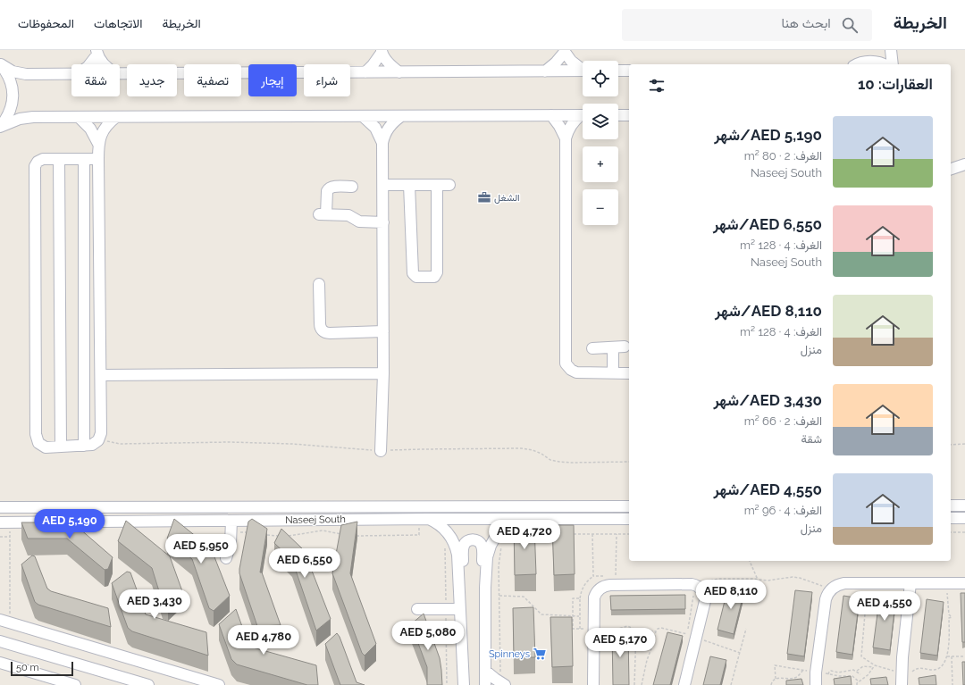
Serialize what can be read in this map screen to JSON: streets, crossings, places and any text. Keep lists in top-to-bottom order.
{
  "streets": {
    "street": ["Naseej South"]
  },
  "places": {
    "office": ["الشغل"],
    "supermarket": ["Spinneys"]
  },
  "scale_bar": "50 m",
  "page": {
    "header": "الخريطة",
    "search": "ابحث هنا",
    "nav": ["الخريطة", "الاتجاهات", "المحفوظات"],
    "map_buttons": ["+", "−"],
    "chip": [
      "شراء",
      "إيجار",
      "تصفية",
      "جديد",
      "شقة"
    ],
    "heading": "العقارات: 10",
    "list": [
      {
        "name": "AED 5,190/شهر",
        "note": "الغرف: 2 · 80 m² · Naseej South"
      },
      {
        "name": "AED 6,550/شهر",
        "note": "الغرف: 4 · 128 m² · Naseej South"
      },
      {
        "name": "AED 8,110/شهر",
        "note": "الغرف: 4 · 128 m² · منزل"
      },
      {
        "name": "AED 3,430/شهر",
        "note": "الغرف: 2 · 66 m² · شقة"
      },
      {
        "name": "AED 4,550/شهر",
        "note": "الغرف: 4 · 96 m² · منزل"
      }
    ],
    "price": [
      "AED 5,190",
      "AED 4,720",
      "AED 5,950",
      "AED 6,550",
      "AED 8,110",
      "AED 3,430",
      "AED 4,550",
      "AED 5,080",
      "AED 4,780",
      "AED 5,170"
    ],
    "scale": "50 m"
  }
}
